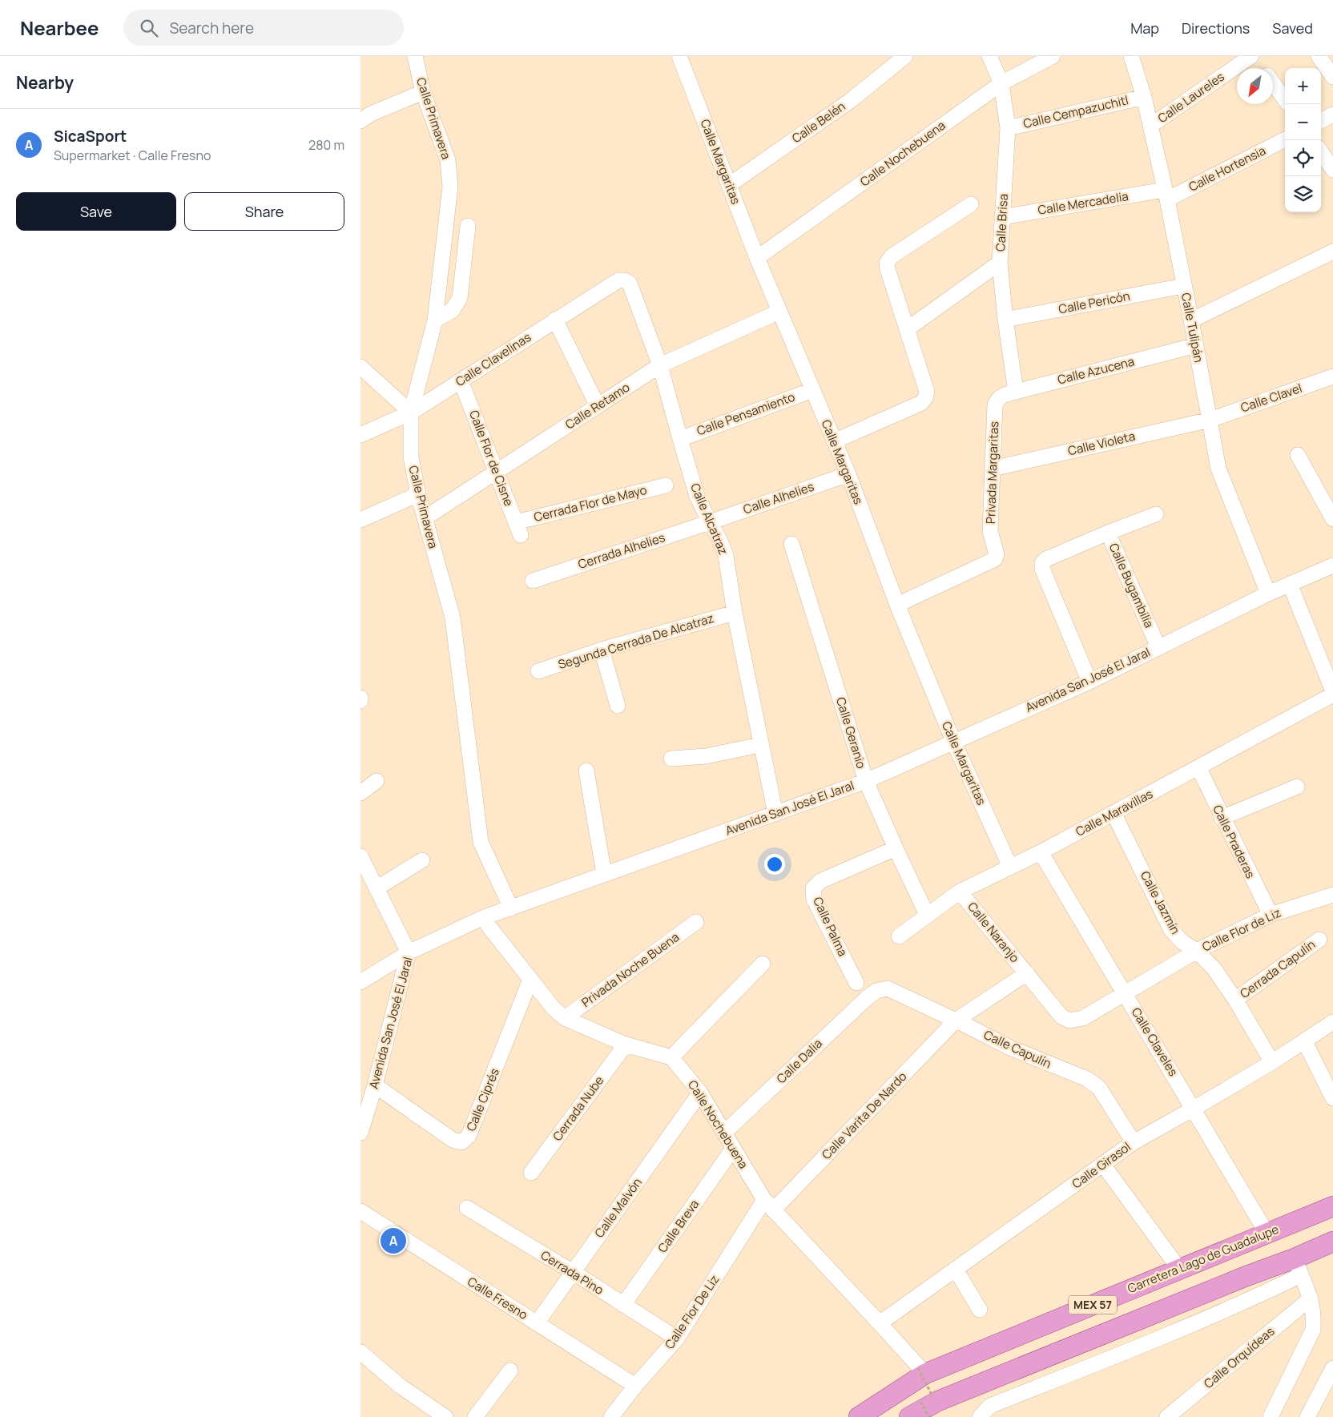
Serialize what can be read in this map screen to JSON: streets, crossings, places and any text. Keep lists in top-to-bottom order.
{
  "streets": {
    "main road": ["Carretera Lago de Guadalupe", "MEX 57"],
    "street": [
      "Calle Laureles",
      "Calle Cempazuchitl",
      "Calle Primavera",
      "Calle Belén",
      "Calle Nochebuena",
      "Calle Margaritas",
      "Calle Hortensia",
      "Calle Mercadelia",
      "Calle Brisa",
      "Calle Pericón",
      "Calle Tulipán",
      "Calle Clavelinas",
      "Calle Azucena",
      "Calle Clavel",
      "Calle Retamo",
      "Calle Pensamiento",
      "Calle Violeta",
      "Calle Flor de Cisne",
      "Privada Margaritas",
      "Calle Alhelies",
      "Cerrada Flor de Mayo",
      "Calle Alcatraz",
      "Cerrada Alhelies",
      "Calle Bugambilia",
      "Segunda Cerrada De Alcatraz",
      "Avenida San José El Jaral",
      "Calle Geranio",
      "Calle Maravillas",
      "Calle Praderas",
      "Calle Jazmín",
      "Calle Palma",
      "Calle Flor de Liz",
      "Calle Naranjo",
      "Cerrada Capulín",
      "Privada Noche Buena",
      "Calle Claveles",
      "Calle Capulín",
      "Calle Dalia",
      "Calle Ciprés",
      "Cerrada Nube",
      "Calle Varita De Nardo",
      "Calle Girasol",
      "Calle Malvón",
      "Calle Breva",
      "Cerrada Pino",
      "Calle Fresno",
      "Calle Flor De Liz",
      "Calle Orquídeas"
    ]
  },
  "crossings": [
    ["Calle Laureles", "Calle Tulipán"],
    ["Calle Cempazuchitl", "Calle Brisa"],
    ["Calle Cempazuchitl", "Calle Tulipán"],
    ["Calle Primavera", "Calle Clavelinas"],
    ["Calle Primavera", "Calle Retamo"],
    ["Calle Primavera", "Avenida San José El Jaral"],
    ["Calle Belén", "Calle Margaritas"],
    ["Calle Nochebuena", "Calle Margaritas"],
    ["Calle Nochebuena", "Calle Brisa"],
    ["Calle Nochebuena", "Calle Dalia"],
    ["Calle Nochebuena", "Calle Varita De Nardo"],
    ["Calle Nochebuena", "Calle Girasol"],
    ["Calle Nochebuena", "Calle Malvón"],
    ["Calle Nochebuena", "Calle Breva"],
    ["Calle Nochebuena", "Carretera Lago de Guadalupe"],
    ["Calle Nochebuena", "Calle Flor De Liz"],
    ["Calle Margaritas", "Calle Retamo"],
    ["Calle Margaritas", "Calle Pensamiento"],
    ["Calle Margaritas", "Privada Margaritas"],
    ["Calle Margaritas", "Calle Alhelies"],
    ["Calle Margaritas", "Avenida San José El Jaral"],
    ["Calle Margaritas", "Calle Maravillas"],
    ["Calle Hortensia", "Calle Mercadelia"],
    ["Calle Hortensia", "Calle Tulipán"],
    ["Calle Mercadelia", "Calle Brisa"],
    ["Calle Mercadelia", "Calle Tulipán"],
    ["Calle Brisa", "Calle Pericón"],
    ["Calle Brisa", "Calle Azucena"],
    ["Calle Pericón", "Calle Tulipán"],
    ["Calle Tulipán", "Calle Azucena"],
    ["Calle Tulipán", "Calle Clavel"],
    ["Calle Tulipán", "Calle Violeta"],
    ["Calle Tulipán", "Avenida San José El Jaral"],
    ["Calle Clavelinas", "Calle Flor de Cisne"],
    ["Calle Clavelinas", "Calle Alcatraz"],
    ["Calle Azucena", "Privada Margaritas"],
    ["Calle Clavel", "Calle Violeta"],
    ["Calle Retamo", "Calle Flor de Cisne"],
    ["Calle Retamo", "Calle Alcatraz"],
    ["Calle Pensamiento", "Calle Alcatraz"],
    ["Calle Violeta", "Privada Margaritas"],
    ["Calle Flor de Cisne", "Cerrada Flor de Mayo"],
    ["Calle Alhelies", "Calle Alcatraz"],
    ["Calle Alhelies", "Cerrada Alhelies"],
    ["Calle Alcatraz", "Cerrada Alhelies"],
    ["Calle Alcatraz", "Segunda Cerrada De Alcatraz"],
    ["Calle Alcatraz", "Avenida San José El Jaral"],
    ["Calle Bugambilia", "Avenida San José El Jaral"],
    ["Avenida San José El Jaral", "Calle Geranio"],
    ["Avenida San José El Jaral", "Calle Ciprés"],
    ["Calle Geranio", "Calle Maravillas"],
    ["Calle Geranio", "Calle Palma"],
    ["Calle Maravillas", "Calle Praderas"],
    ["Calle Maravillas", "Calle Jazmín"],
    ["Calle Maravillas", "Calle Naranjo"],
    ["Calle Maravillas", "Calle Claveles"],
    ["Calle Praderas", "Calle Flor de Liz"],
    ["Calle Jazmín", "Calle Flor de Liz"],
    ["Calle Jazmín", "Cerrada Capulín"],
    ["Calle Jazmín", "Calle Girasol"],
    ["Calle Flor de Liz", "Calle Naranjo"],
    ["Calle Flor de Liz", "Calle Claveles"],
    ["Calle Naranjo", "Calle Capulín"],
    ["Calle Naranjo", "Calle Varita De Nardo"],
    ["Calle Claveles", "Calle Girasol"],
    ["Calle Claveles", "Carretera Lago de Guadalupe"],
    ["Calle Capulín", "Calle Dalia"],
    ["Calle Capulín", "Calle Varita De Nardo"],
    ["Calle Capulín", "Calle Girasol"],
    ["Calle Varita De Nardo", "Calle Flor De Liz"],
    ["Calle Malvón", "Cerrada Pino"],
    ["Calle Malvón", "Calle Fresno"],
    ["Calle Breva", "Cerrada Pino"],
    ["Cerrada Pino", "Calle Flor De Liz"],
    ["Calle Fresno", "Calle Flor De Liz"]
  ],
  "north": "bottom left",
  "page": {
    "header": "Nearbee",
    "search": "Search here",
    "nav": ["Map", "Directions", "Saved"],
    "heading": "Nearby",
    "map_buttons": ["+", "−"],
    "list": [
      {
        "mark": "A",
        "name": "SicaSport",
        "note": "Supermarket · Calle Fresno",
        "value": "280 m"
      }
    ],
    "buttons": ["Save", "Share"],
    "pins": "A"
  }
}
